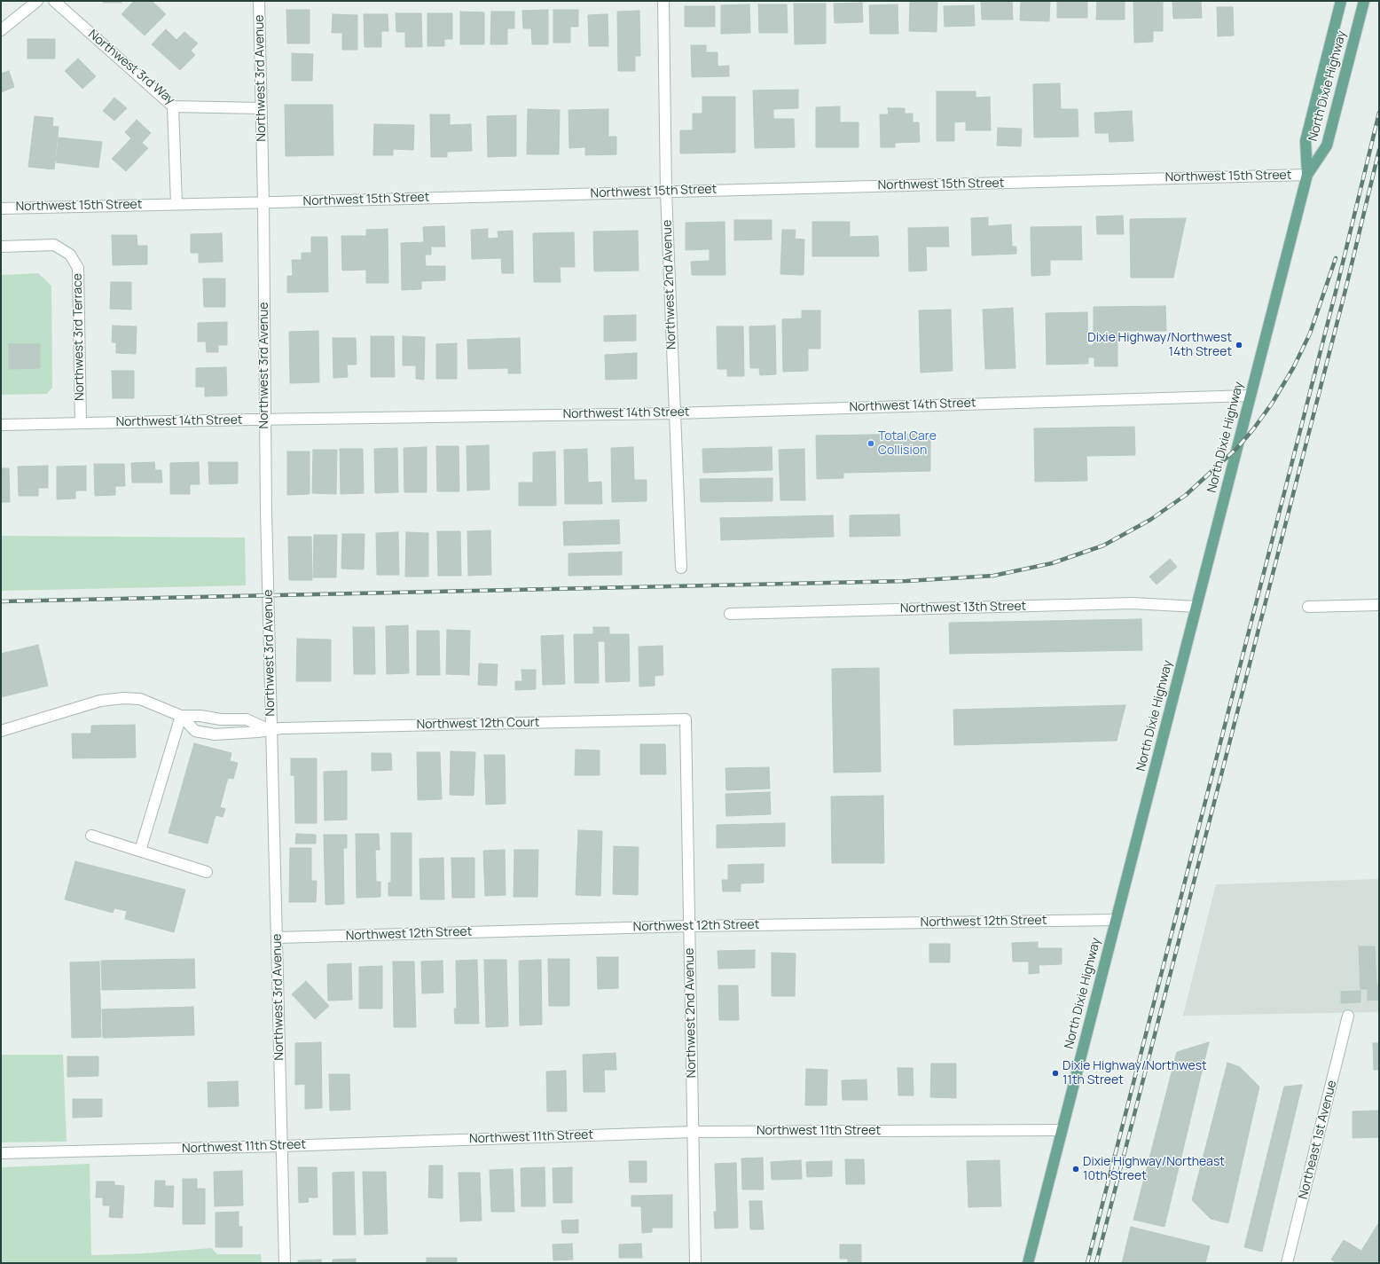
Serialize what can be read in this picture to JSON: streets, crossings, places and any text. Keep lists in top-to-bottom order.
{
  "streets": {
    "main road": ["North Dixie Highway"],
    "street": [
      "Northwest 3rd Way",
      "Northwest 3rd Avenue",
      "Northwest 15th Street",
      "Northwest 2nd Avenue",
      "Northwest 3rd Terrace",
      "Northwest 14th Street",
      "Northwest 13th Street",
      "Northwest 12th Court",
      "Northwest 12th Street",
      "Northwest 11th Street",
      "Northeast 1st Avenue"
    ]
  },
  "crossings": [
    ["Northwest 3rd Way", "Northwest 3rd Avenue"],
    ["Northwest 3rd Avenue", "Northwest 15th Street"],
    ["Northwest 3rd Avenue", "Northwest 14th Street"],
    ["Northwest 3rd Avenue", "Northwest 12th Court"],
    ["Northwest 3rd Avenue", "Northwest 12th Street"],
    ["Northwest 3rd Avenue", "Northwest 11th Street"],
    ["North Dixie Highway", "Northwest 15th Street"],
    ["North Dixie Highway", "Northwest 14th Street"],
    ["North Dixie Highway", "Northwest 13th Street"],
    ["North Dixie Highway", "Northwest 12th Street"],
    ["North Dixie Highway", "Northwest 11th Street"],
    ["Northwest 15th Street", "Northwest 2nd Avenue"],
    ["Northwest 2nd Avenue", "Northwest 14th Street"],
    ["Northwest 2nd Avenue", "Northwest 12th Court"],
    ["Northwest 2nd Avenue", "Northwest 12th Street"],
    ["Northwest 2nd Avenue", "Northwest 11th Street"],
    ["Northwest 3rd Terrace", "Northwest 14th Street"]
  ],
  "places": [
    "Dixie Highway/Northwest 14th Street",
    "Total Care Collision",
    "Dixie Highway/Northwest 11th Street",
    "Dixie Highway/Northeast 10th Street"
  ]
}
